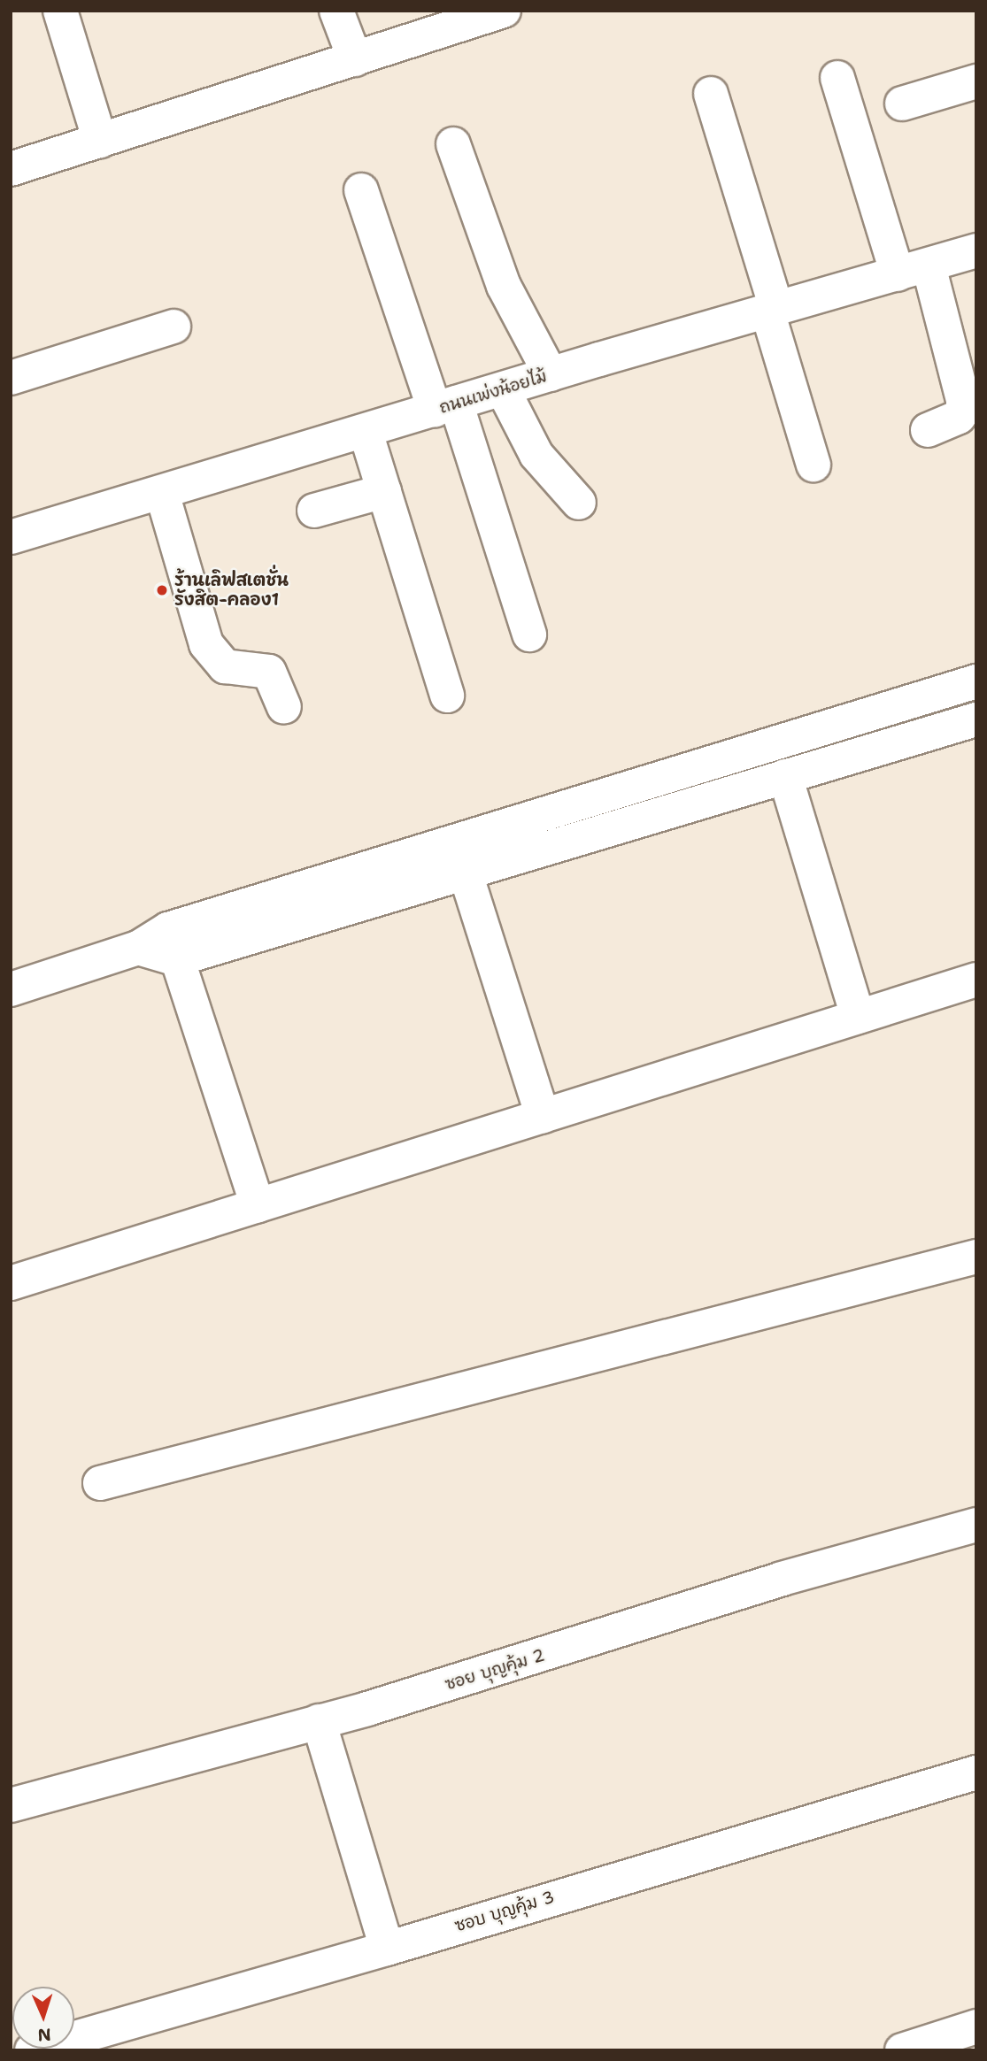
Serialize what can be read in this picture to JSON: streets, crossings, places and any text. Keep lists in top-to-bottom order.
{
  "streets": {
    "street": ["ถนนเพ่งน้อยไม้", "ซอย บุญคุ้ม 2", "ซอบ บุญคุ้ม 3"]
  },
  "places": ["ร้านเลิฟสเตชั่น รังสิต-คลอง1"],
  "north": "bottom"
}
